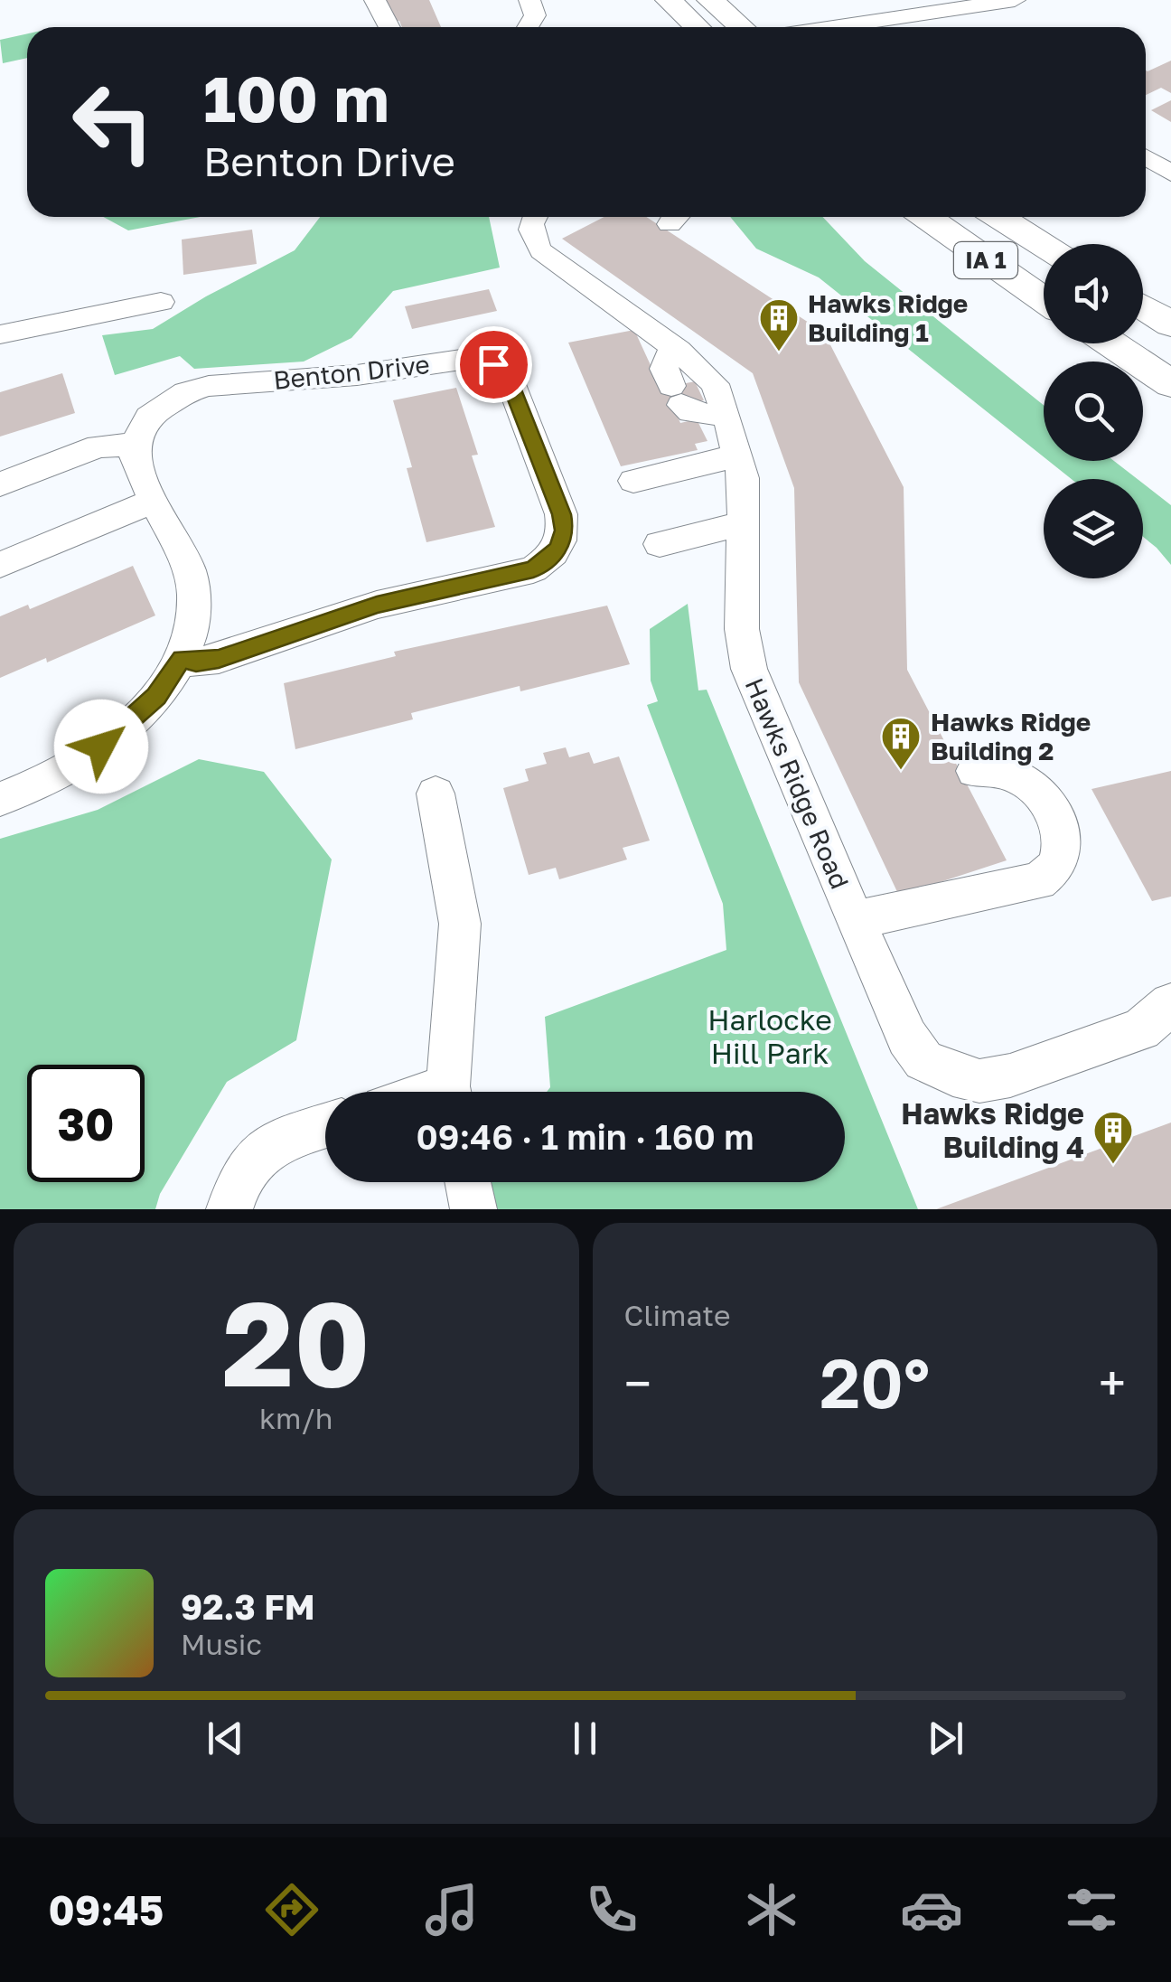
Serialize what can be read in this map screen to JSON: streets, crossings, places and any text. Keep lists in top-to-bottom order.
{
  "streets": {
    "main road": ["IA 1"],
    "street": ["Benton Drive", "Hawks Ridge Road"]
  },
  "parks": ["Harlocke Hill Park"],
  "places": {
    "building": ["Hawks Ridge Building 1", "Hawks Ridge Building 2", "Hawks Ridge Building 4"]
  },
  "page": {
    "turn": ["100 m", "Benton Drive"],
    "limit": "30",
    "trip": "09:46 · 1 min · 160 m",
    "tile": [
      ["20", "km/h"],
      "Climate"
    ],
    "heat": ["−", "20°", "+"],
    "song": ["92.3 FM", "Music"],
    "tabs": "09:45"
  }
}
